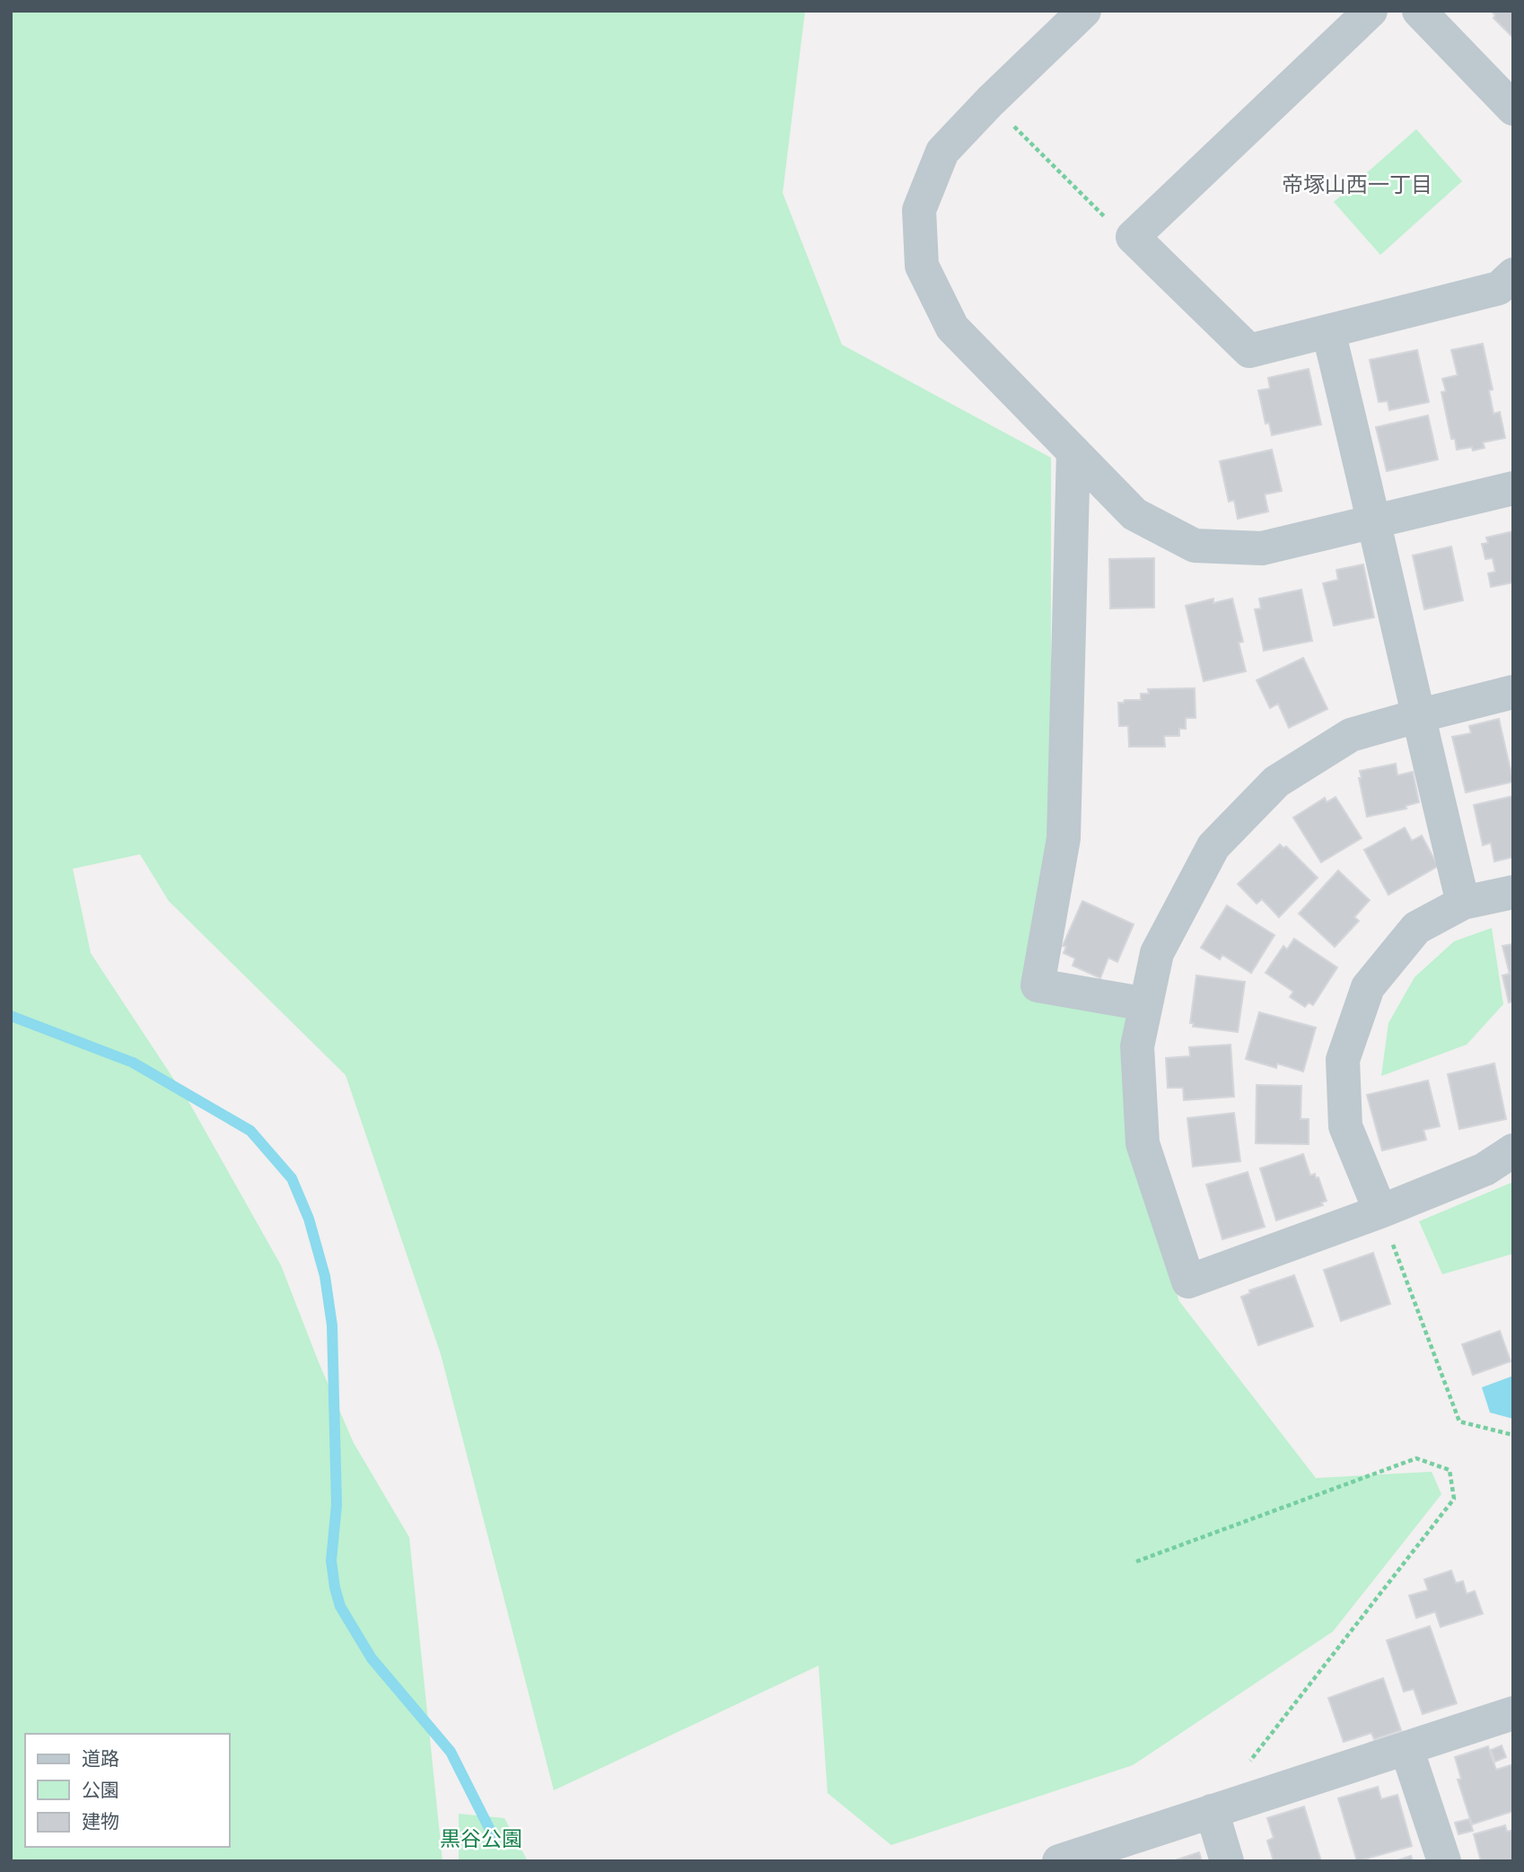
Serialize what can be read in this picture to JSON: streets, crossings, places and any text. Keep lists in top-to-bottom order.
{
  "districts": ["帝塚山西一丁目"],
  "parks": ["黒谷公園"],
  "legend": ["道路", "公園", "建物"]
}
